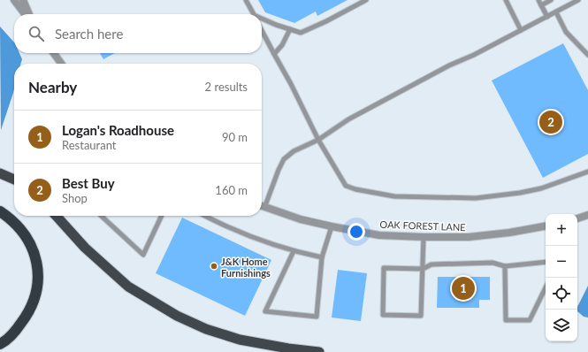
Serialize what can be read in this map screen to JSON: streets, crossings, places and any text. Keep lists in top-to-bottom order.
{
  "streets": {
    "street": ["OAK FOREST LANE"]
  },
  "places": ["J&K Home Furnishings"],
  "page": {
    "search": "Search here",
    "heading": ["Nearby", "2 results"],
    "pins": ["2", "1"],
    "list": [
      {
        "mark": "1",
        "name": "Logan's Roadhouse",
        "note": "Restaurant",
        "value": "90 m"
      },
      {
        "mark": "2",
        "name": "Best Buy",
        "note": "Shop",
        "value": "160 m"
      }
    ],
    "map_buttons": ["+", "−"]
  }
}
